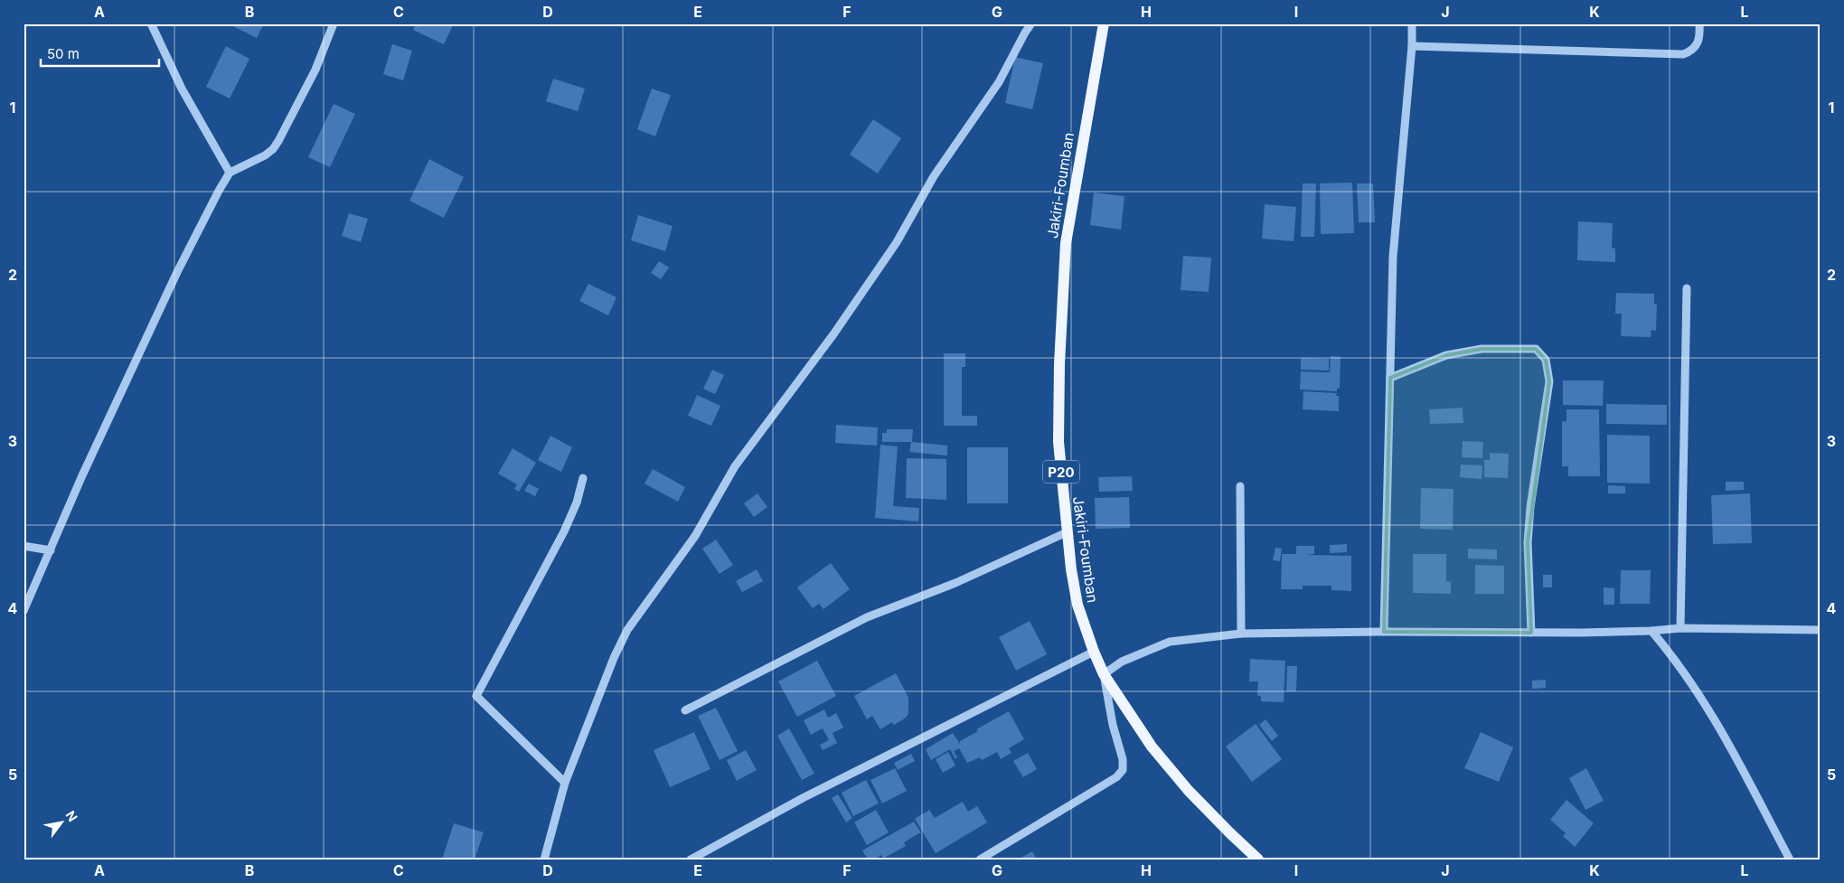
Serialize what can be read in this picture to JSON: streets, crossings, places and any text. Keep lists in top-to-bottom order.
{
  "streets": {
    "main road": ["Jakiri-Foumban", "P20"]
  },
  "scale_bar": "50 m",
  "north": "top right",
  "grid": {
    "columns": [
      "A",
      "B",
      "C",
      "D",
      "E",
      "F",
      "G",
      "H",
      "I",
      "J",
      "K",
      "L"
    ],
    "rows": [
      "1",
      "2",
      "3",
      "4",
      "5"
    ]
  }
}
